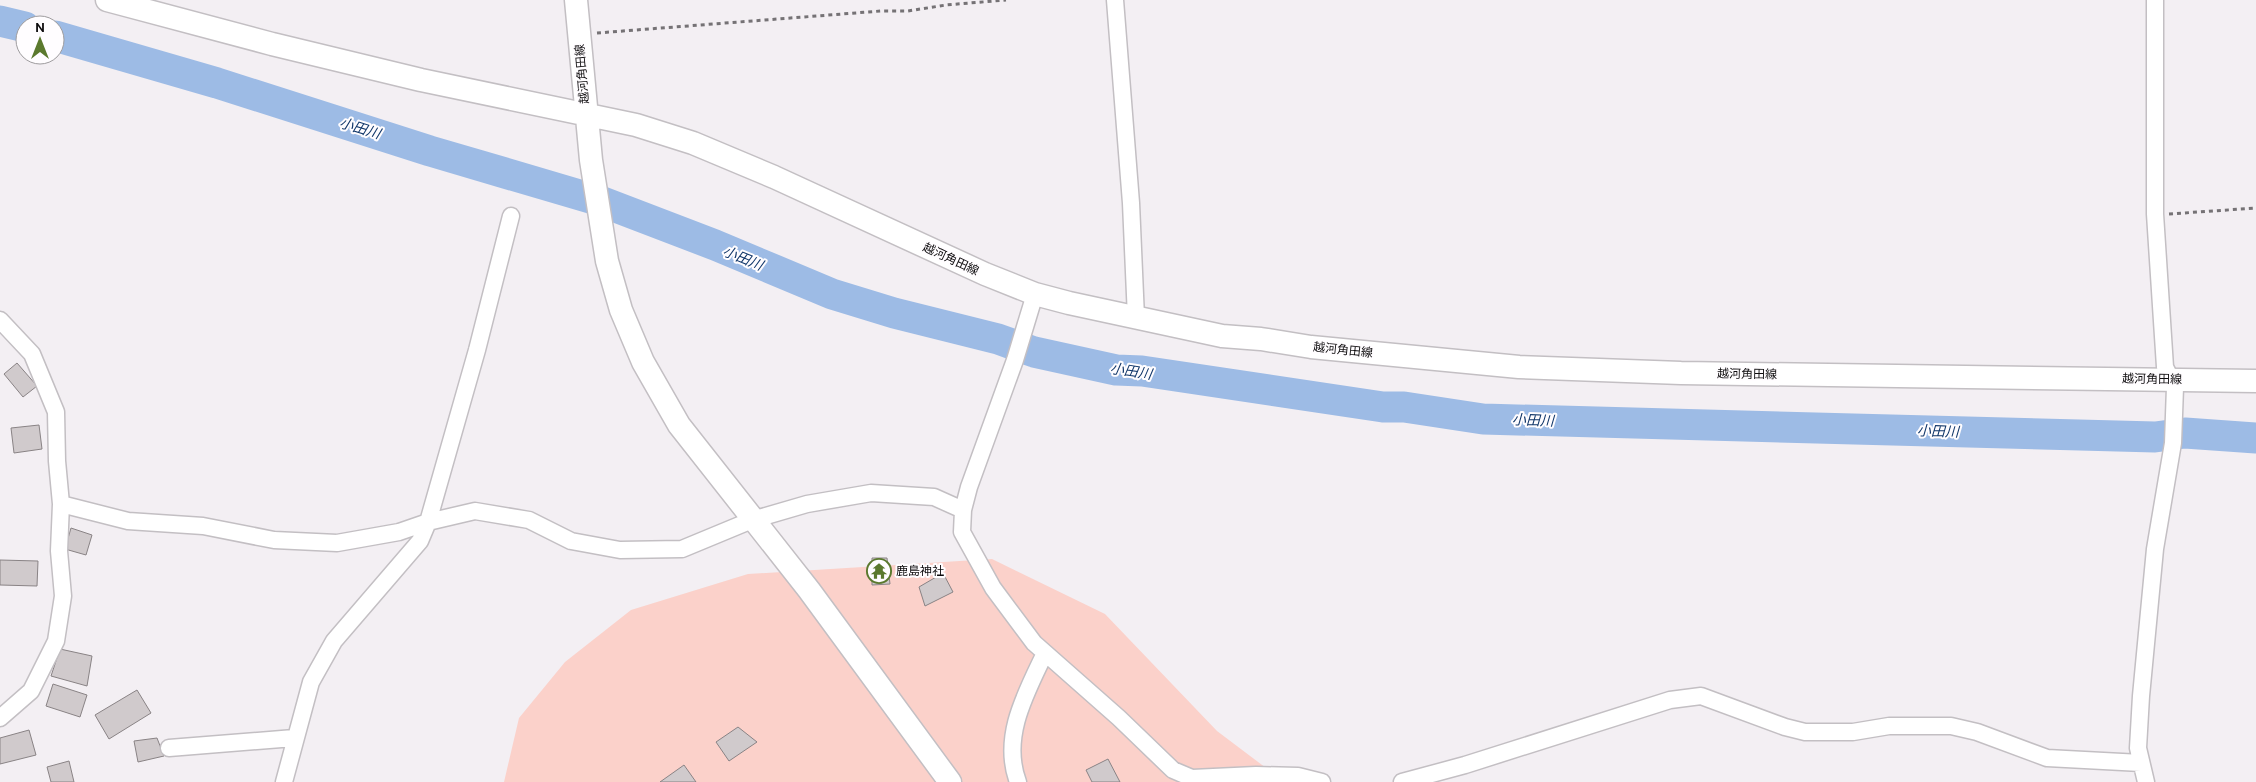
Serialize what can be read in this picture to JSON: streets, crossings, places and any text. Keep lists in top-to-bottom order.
{
  "streets": {
    "main road": ["越河角田線"]
  },
  "water": ["小田川"],
  "places": {
    "temple": ["鹿島神社"]
  },
  "north": "top"
}
